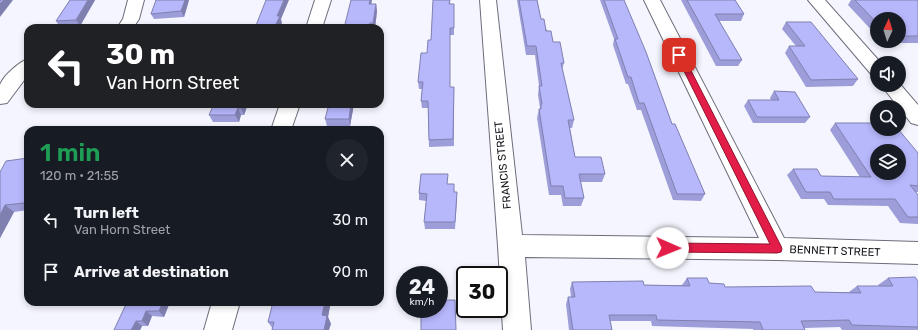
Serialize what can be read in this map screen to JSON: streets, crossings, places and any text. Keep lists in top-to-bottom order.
{
  "streets": {
    "street": ["FRANCIS STREET", "BENNETT STREET"]
  },
  "crossings": [
    ["FRANCIS STREET", "BENNETT STREET"]
  ],
  "north": "top",
  "page": {
    "turn": ["30 m", "Van Horn Street"],
    "heading": ["1 min", "120 m · 21:55"],
    "list": [
      {
        "name": "Turn left",
        "note": "Van Horn Street",
        "value": "30 m"
      },
      {
        "name": "Arrive at destination",
        "value": "90 m"
      }
    ],
    "speed": "24 km/h",
    "limit": "30"
  }
}
